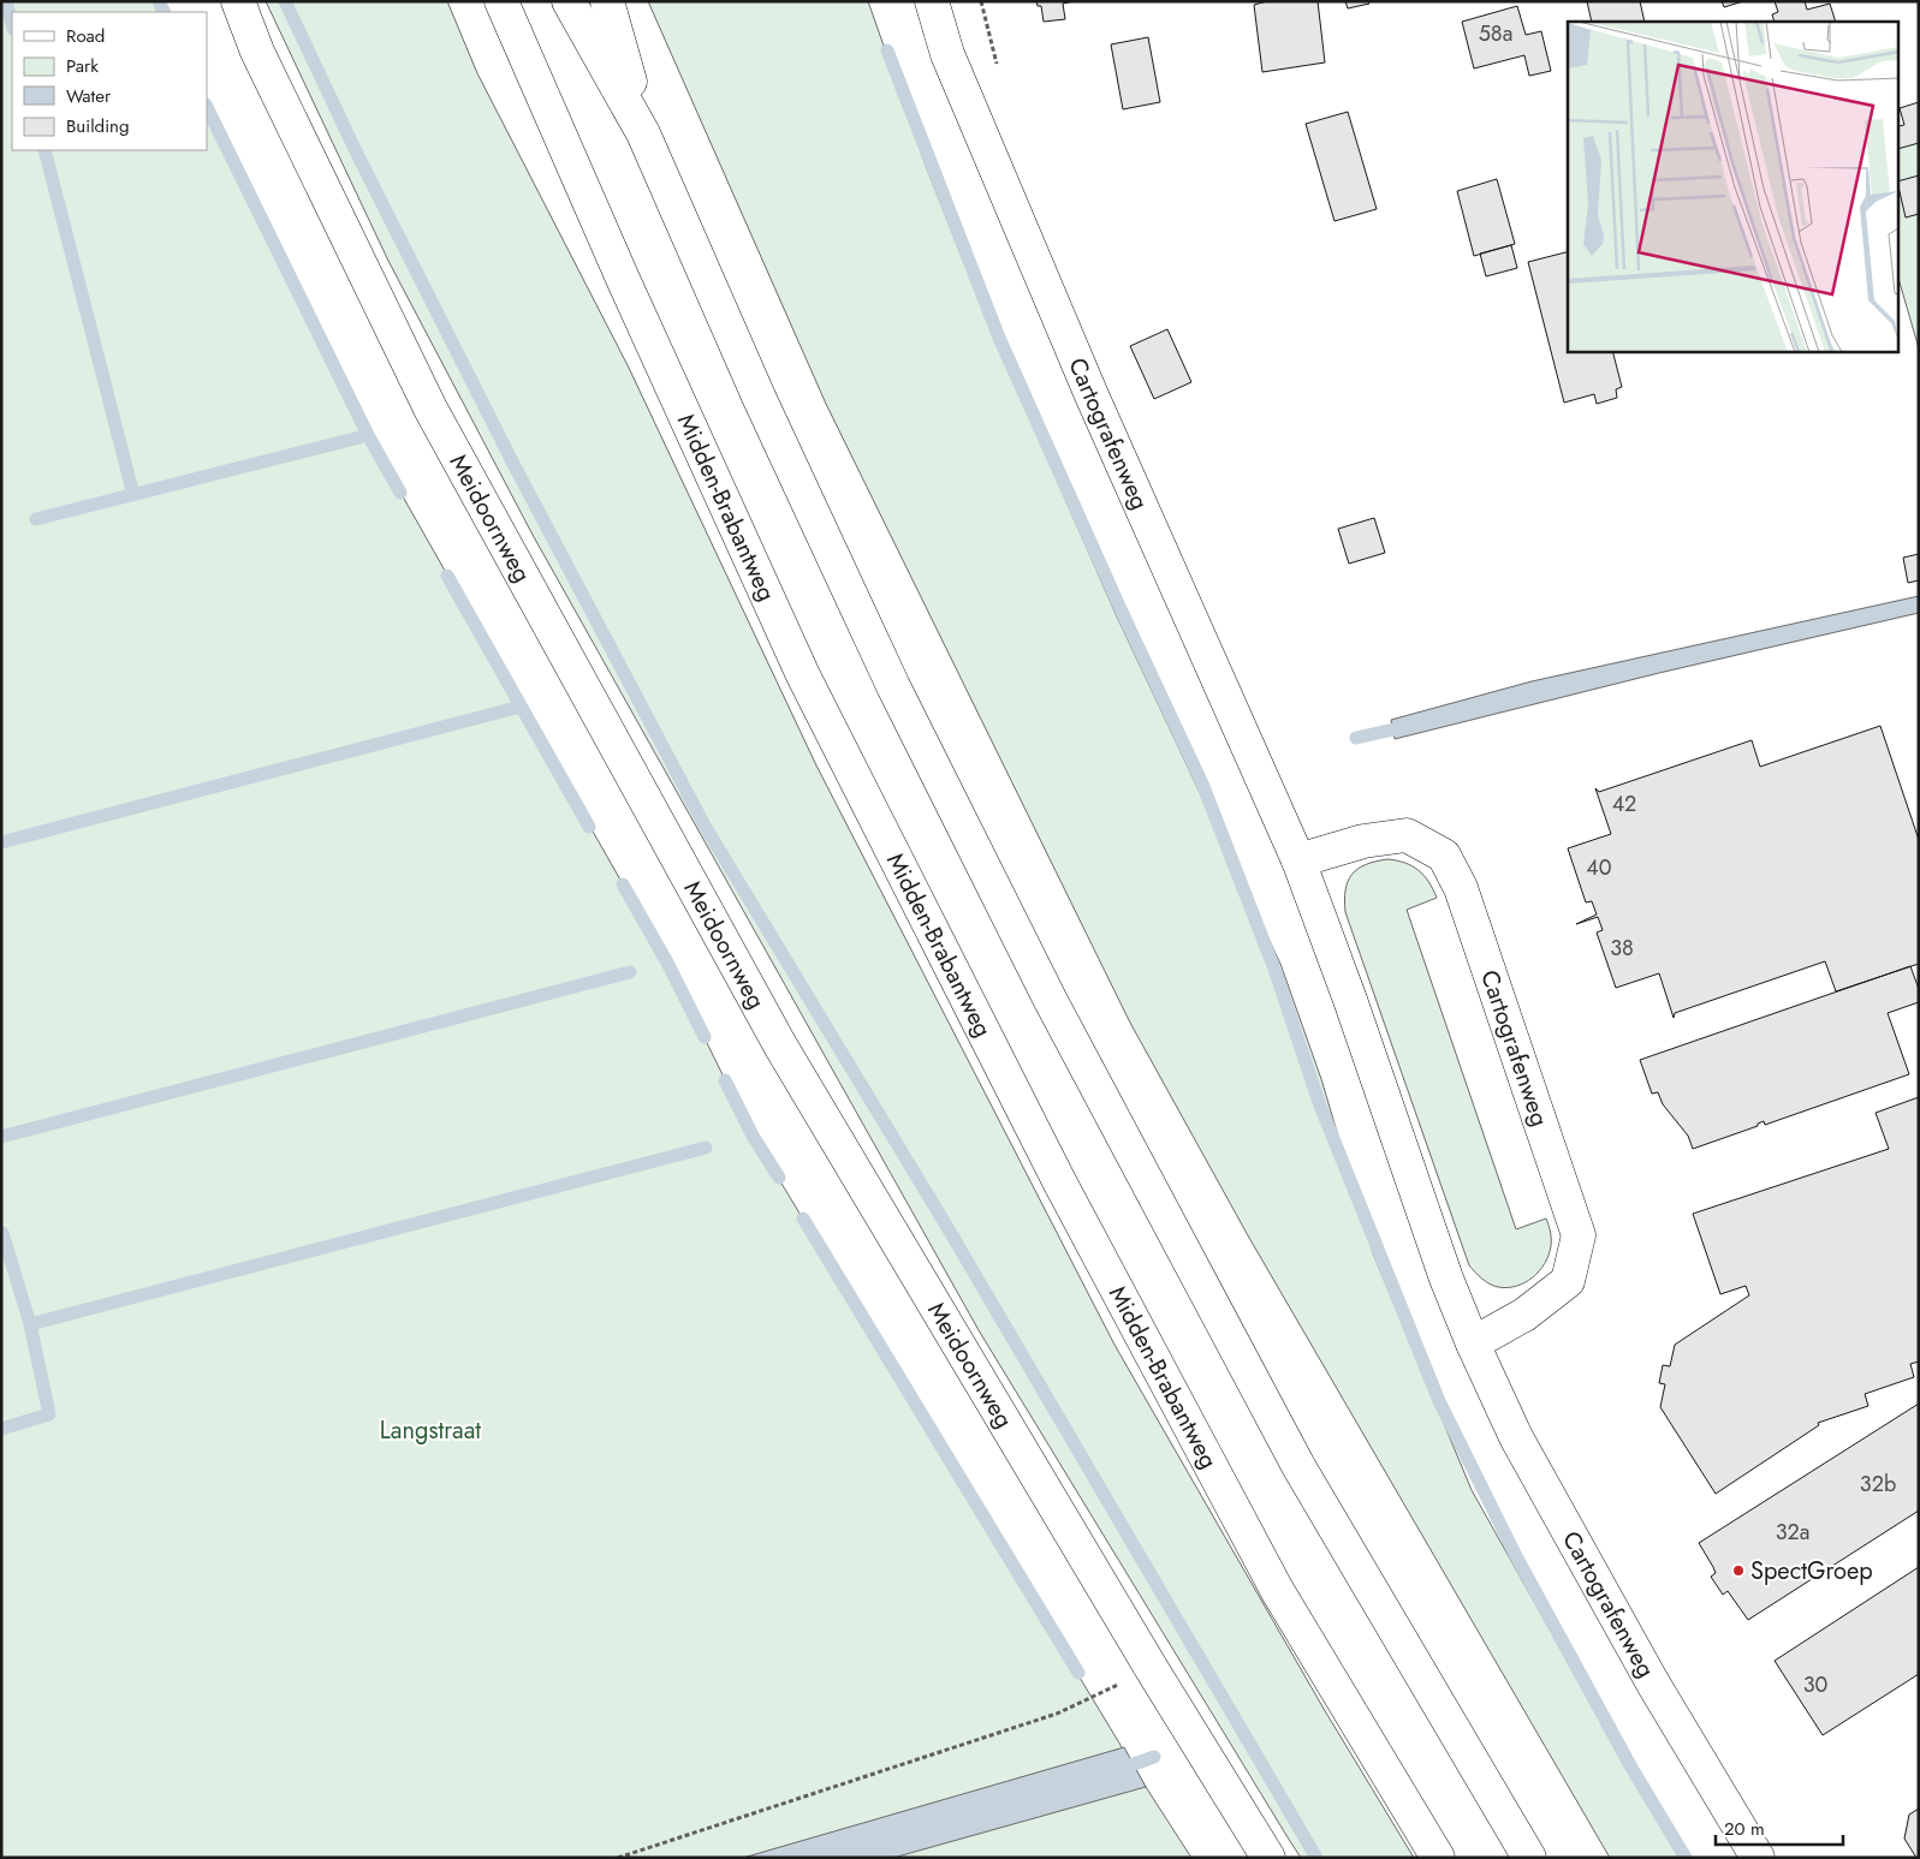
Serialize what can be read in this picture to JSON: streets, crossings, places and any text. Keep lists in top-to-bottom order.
{
  "streets": {
    "main road": ["Cartografenweg", "Midden-Brabantweg", "Meidoornweg"]
  },
  "parks": ["Langstraat"],
  "places": ["SpectGroep"],
  "house_numbers": [
    "58a",
    "42",
    "40",
    "38",
    "32b",
    "32a",
    "30"
  ],
  "legend": [
    "Road",
    "Park",
    "Water",
    "Building"
  ],
  "scale_bar": "20 m"
}
